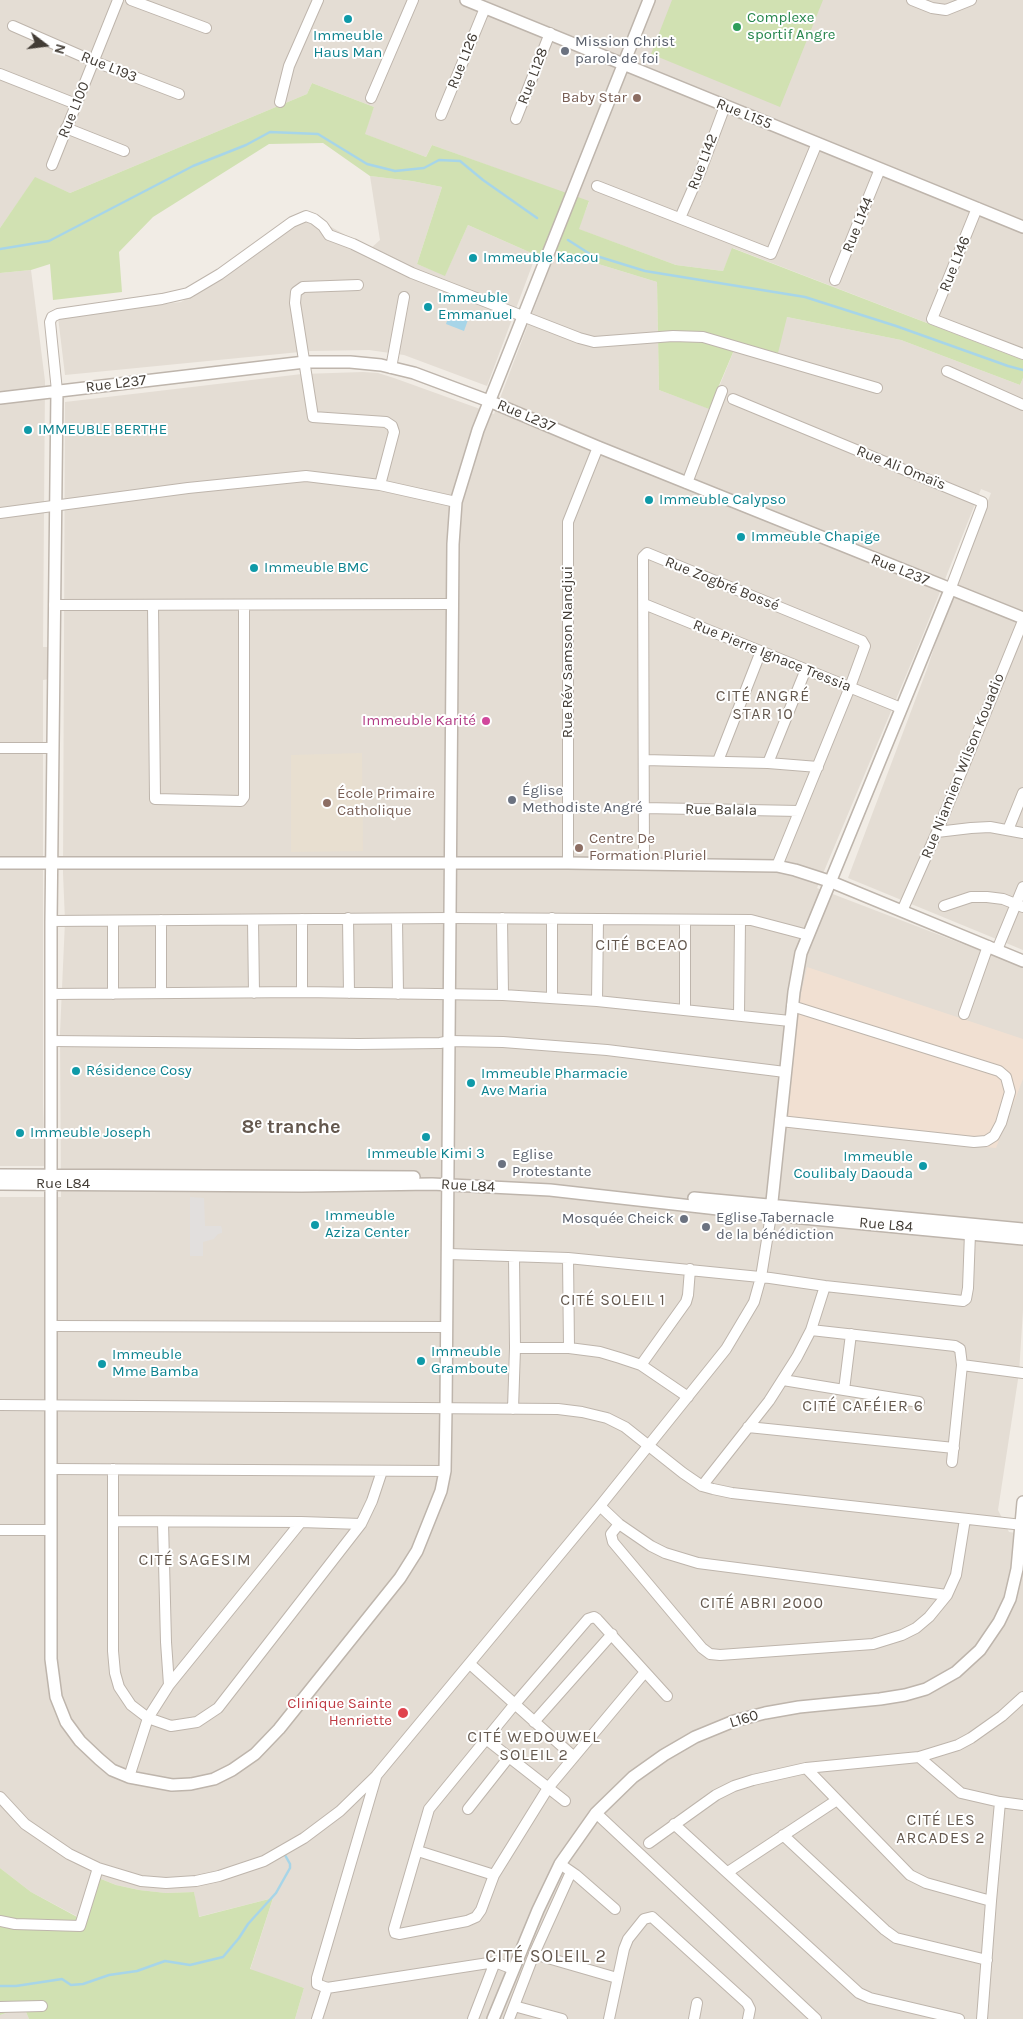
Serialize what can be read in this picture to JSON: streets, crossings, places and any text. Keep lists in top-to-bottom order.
{
  "streets": {
    "street": [
      "Rue L126",
      "Rue L193",
      "Rue L128",
      "Rue L100",
      "Rue L155",
      "Rue L142",
      "Rue L144",
      "Rue L146",
      "Rue L237",
      "Rue Ali Omaïs",
      "Rue Zogbré Bossé",
      "Rue Rév Samson Nandjui",
      "Rue Pierre Ignace Tressia",
      "Rue Niamien Wilson Kouadio",
      "Rue Balala",
      "Rue L84",
      "L160"
    ]
  },
  "crossings": [
    ["Rue L126", "Rue L155"],
    ["Rue L193", "Rue L100"],
    ["Rue L128", "Rue L155"],
    ["Rue L155", "Rue L142"],
    ["Rue L155", "Rue L144"],
    ["Rue L155", "Rue L146"],
    ["Rue L237", "Rue Ali Omaïs"],
    ["Rue L237", "Rue Rév Samson Nandjui"],
    ["Rue L237", "Rue Niamien Wilson Kouadio"],
    ["Rue Zogbré Bossé", "Rue Pierre Ignace Tressia"],
    ["Rue Zogbré Bossé", "Rue Balala"]
  ],
  "districts": [
    "CITÉ ANGRÉ STAR 10",
    "CITÉ BCEAO",
    "8ᵉ tranche",
    "CITÉ SOLEIL 1",
    "CITÉ CAFÉIER 6",
    "CITÉ SAGESIM",
    "CITÉ ABRI 2000",
    "CITÉ WEDOUWEL SOLEIL 2",
    "CITÉ LES ARCADES 2",
    "CITÉ SOLEIL 2"
  ],
  "places": [
    "Immeuble Haus Man",
    "Complexe sportif Angre",
    "Mission Christ parole de foi",
    "Baby Star",
    "Immeuble Kacou",
    "Immeuble Emmanuel",
    "IMMEUBLE BERTHE",
    "Immeuble Calypso",
    "Immeuble Chapige",
    "Immeuble BMC",
    "Immeuble Karité",
    "Église Methodiste Angré",
    "École Primaire Catholique",
    "Centre De Formation Pluriel",
    "Résidence Cosy",
    "Immeuble Pharmacie Ave Maria",
    "Immeuble Joseph",
    "Immeuble Kimi 3",
    "Eglise Protestante",
    "Immeuble Coulibaly Daouda",
    "Mosquée Cheick",
    "Immeuble Aziza Center",
    "Eglise Tabernacle de la bénédiction",
    "Immeuble Gramboute",
    "Immeuble Mme Bamba",
    "Clinique Sainte Henriette"
  ],
  "north": "right"
}
